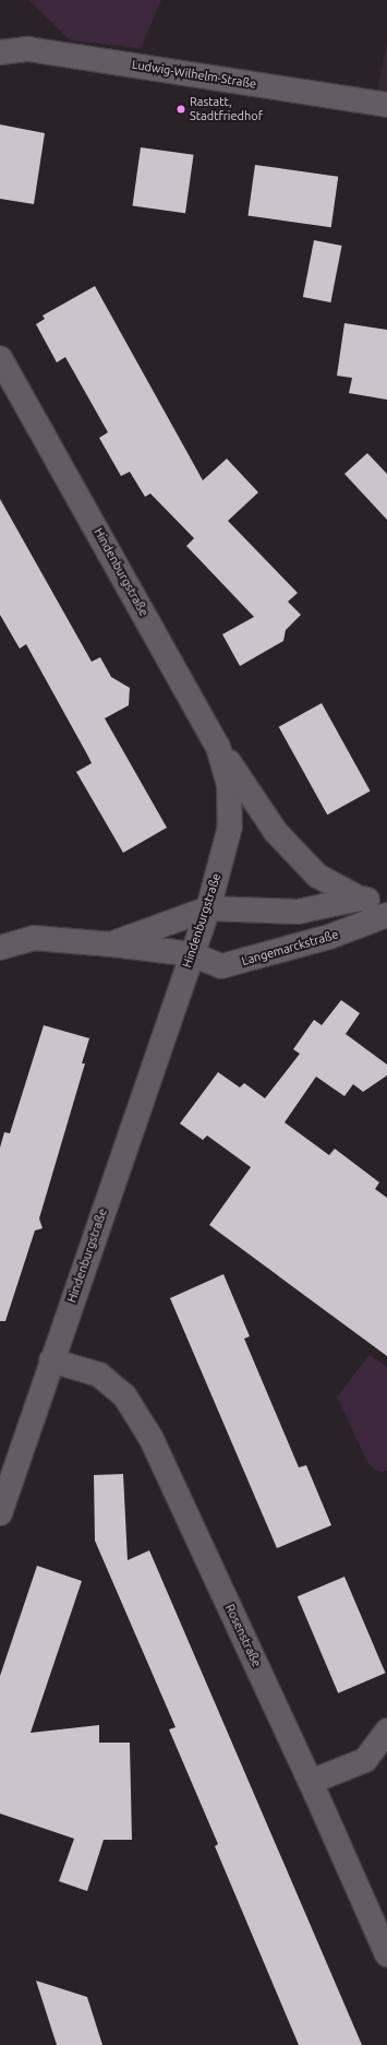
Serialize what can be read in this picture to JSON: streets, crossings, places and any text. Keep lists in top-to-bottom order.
{
  "streets": {
    "street": [
      "Ludwig-Wilhelm-Straße",
      "Hindenburgstraße",
      "Langemarckstraße",
      "Rosenstraße"
    ]
  },
  "crossings": [
    ["Hindenburgstraße", "Langemarckstraße"],
    ["Hindenburgstraße", "Rosenstraße"]
  ],
  "places": ["Rastatt, Stadtfriedhof"]
}
